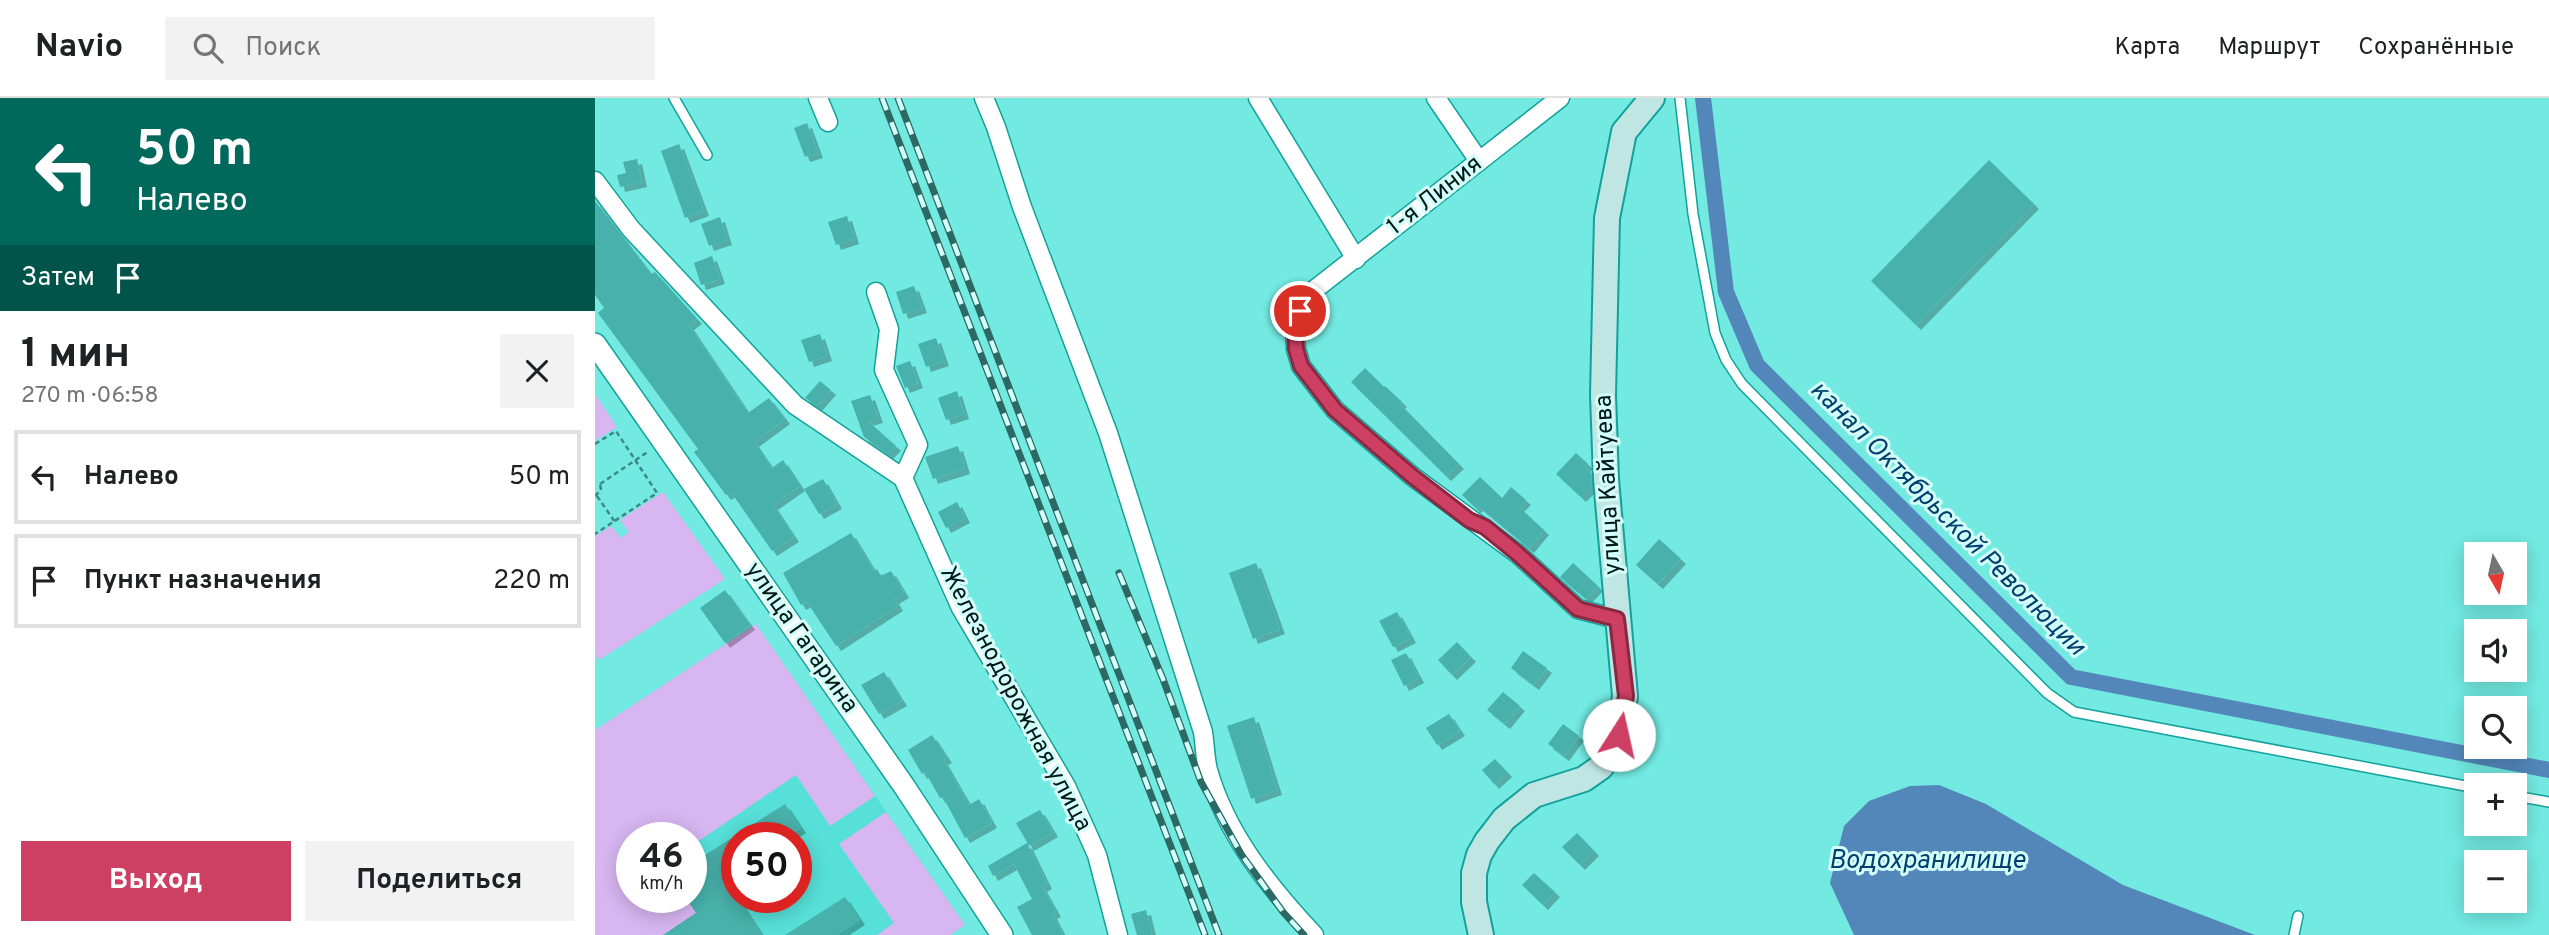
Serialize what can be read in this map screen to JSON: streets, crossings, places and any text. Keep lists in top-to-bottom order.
{
  "streets": {
    "main road": ["улица Кайтуева"],
    "street": ["1-я Линия", "улица Гагарина", "Железнодорожная улица"]
  },
  "crossings": [
    ["1-я Линия", "улица Кайтуева"]
  ],
  "water": ["канал Октябрьской Революции", "Водохранилище"],
  "north": "bottom",
  "page": {
    "header": "Navio",
    "search": "Поиск",
    "nav": ["Карта", "Маршрут", "Сохранённые"],
    "turn": ["50 m", "Налево"],
    "then": "Затем",
    "heading": ["1 мин", "270 m · 06:58"],
    "list": [
      {
        "name": "Налево",
        "value": "50 m"
      },
      {
        "name": "Пункт назначения",
        "value": "220 m"
      }
    ],
    "map_buttons": ["+", "−"],
    "speed": "46 km/h",
    "limit": "50",
    "buttons": ["Выход", "Поделиться"]
  }
}
